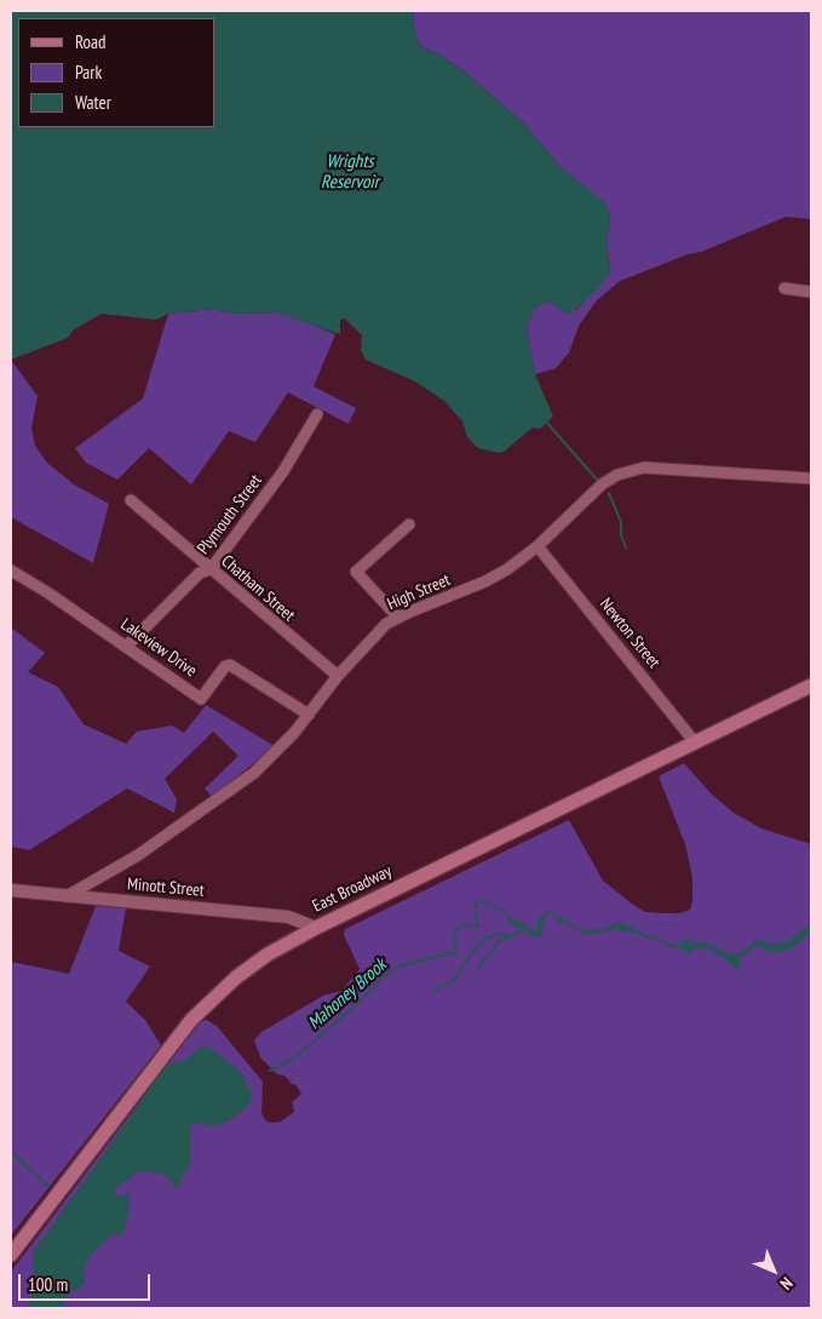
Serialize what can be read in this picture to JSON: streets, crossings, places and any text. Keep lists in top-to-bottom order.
{
  "streets": {
    "main road": ["East Broadway"],
    "street": [
      "Plymouth Street",
      "Chatham Street",
      "High Street",
      "Newton Street",
      "Lakeview Drive",
      "Minott Street"
    ]
  },
  "crossings": [
    ["Plymouth Street", "Chatham Street"],
    ["Plymouth Street", "Lakeview Drive"],
    ["Chatham Street", "High Street"],
    ["High Street", "Newton Street"],
    ["High Street", "Lakeview Drive"],
    ["High Street", "Minott Street"],
    ["Newton Street", "East Broadway"],
    ["Minott Street", "East Broadway"]
  ],
  "water": ["Wrights Reservoir", "Mahoney Brook"],
  "legend": ["Road", "Park", "Water"],
  "scale_bar": "100 m",
  "north": "bottom right"
}
